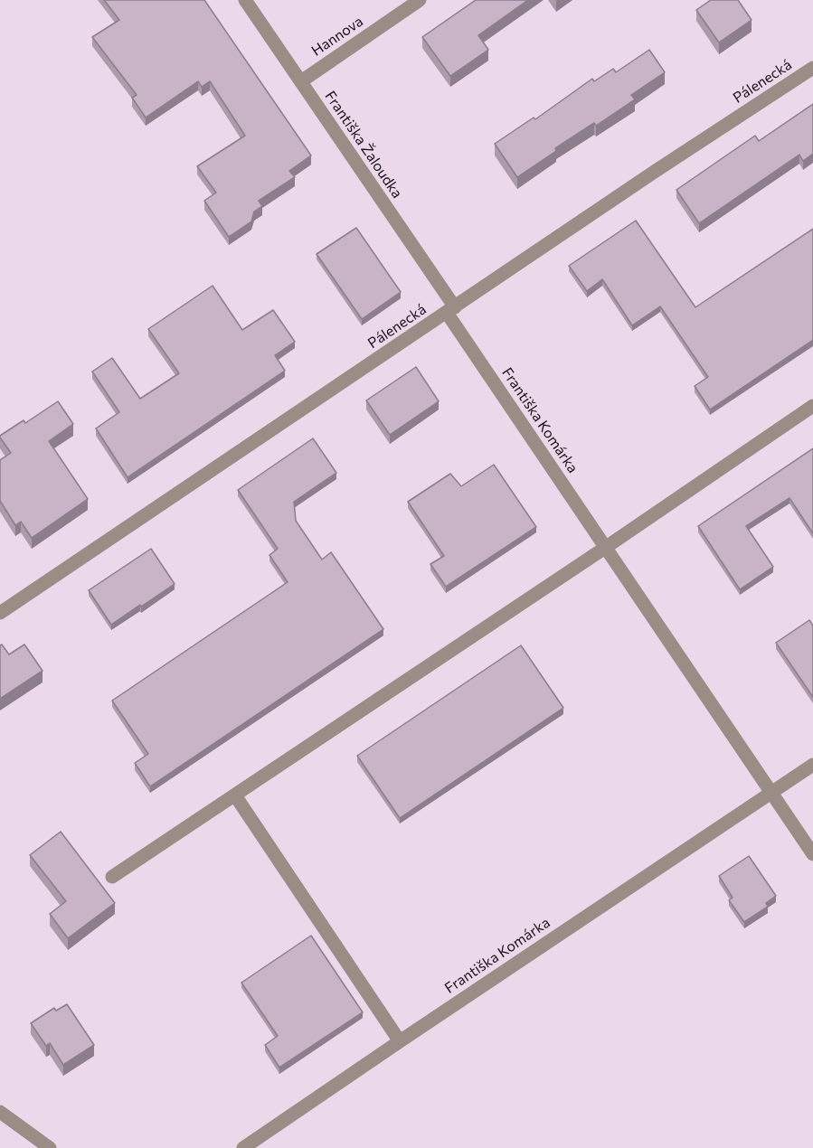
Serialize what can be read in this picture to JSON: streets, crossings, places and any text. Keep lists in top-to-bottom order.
{
  "streets": {
    "street": [
      "Hannova",
      "Pálenecká",
      "Františka Žaloudka",
      "Františka Komárka"
    ]
  },
  "crossings": [
    ["Hannova", "Františka Žaloudka"],
    ["Pálenecká", "Františka Žaloudka"],
    ["Pálenecká", "Františka Komárka"],
    ["Františka Žaloudka", "Františka Komárka"]
  ]
}
